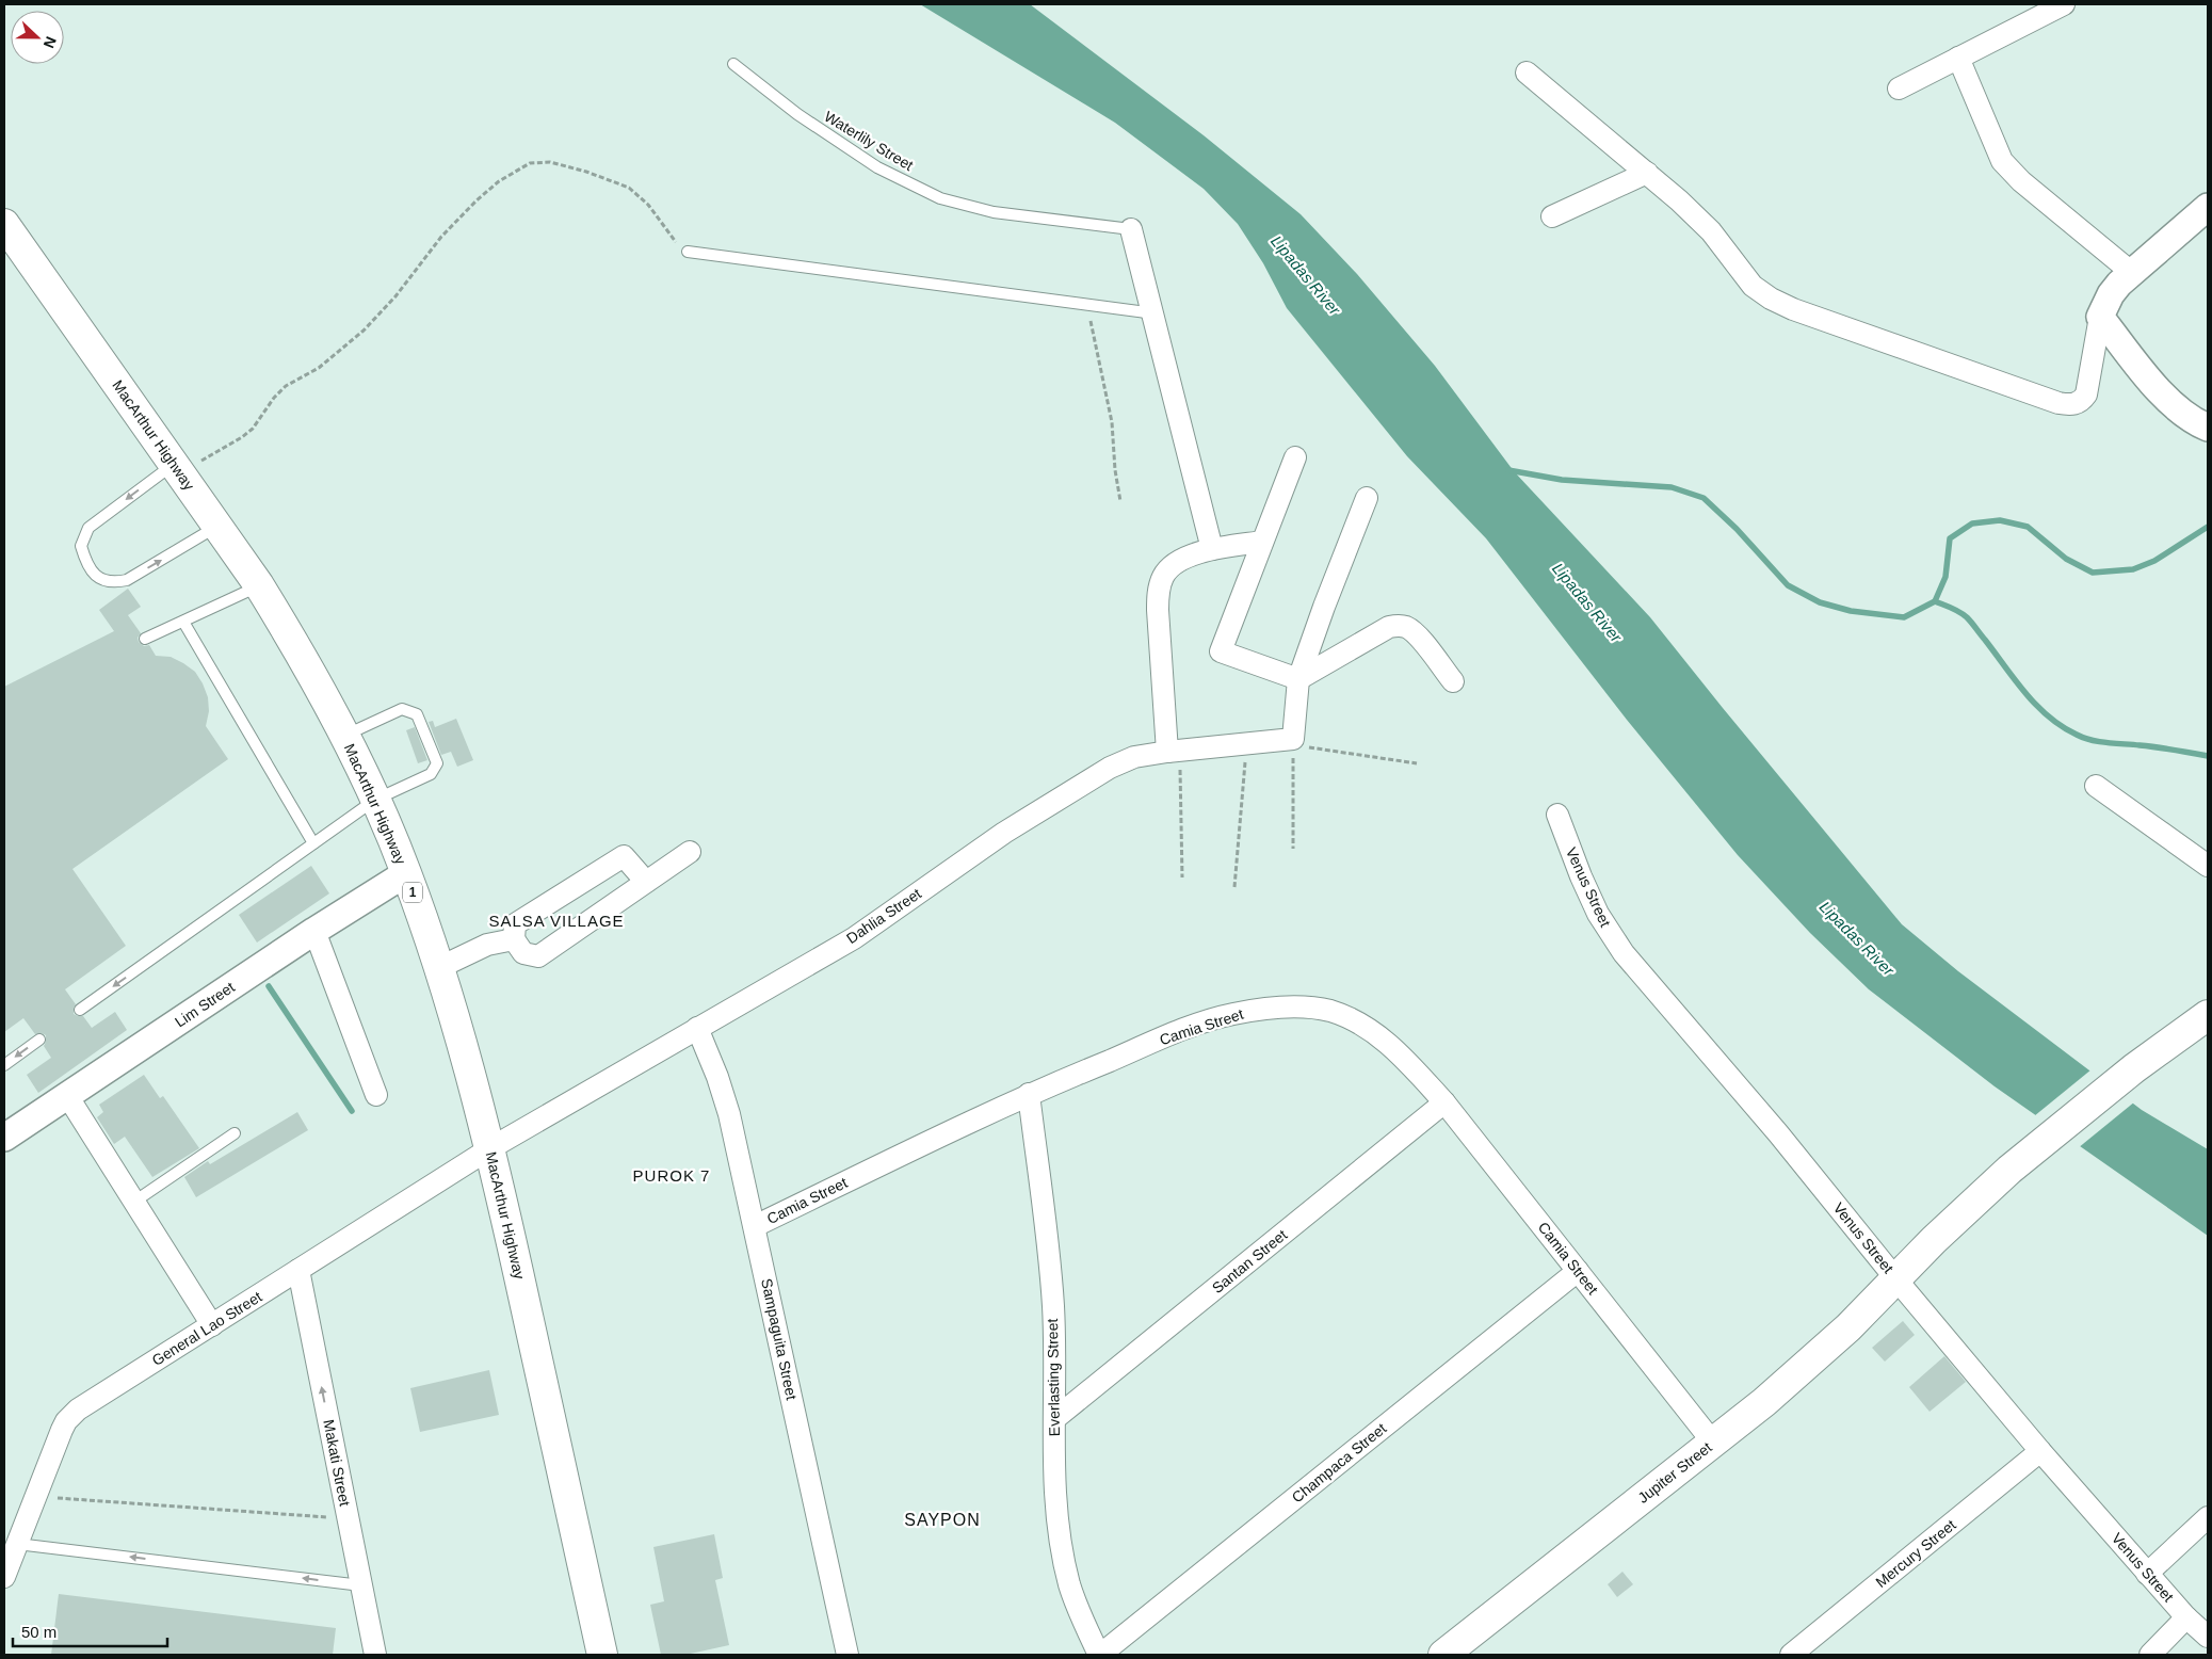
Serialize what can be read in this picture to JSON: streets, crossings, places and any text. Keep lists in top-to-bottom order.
{
  "streets": {
    "main road": ["MacArthur Highway", "1", "Jupiter Street"],
    "street": [
      "Venus Street",
      "Dahlia Street",
      "Lim Street",
      "Camia Street",
      "Santan Street",
      "General Lao Street",
      "Sampaguita Street",
      "Everlasting Street",
      "Makati Street",
      "Champaca Street",
      "Mercury Street"
    ],
    "lane": ["Waterlily Street"]
  },
  "crossings": [
    ["MacArthur Highway", "Dahlia Street"],
    ["MacArthur Highway", "Lim Street"],
    ["MacArthur Highway", "General Lao Street"],
    ["Venus Street", "Jupiter Street"],
    ["Venus Street", "Mercury Street"],
    ["Dahlia Street", "General Lao Street"],
    ["Dahlia Street", "Sampaguita Street"],
    ["Camia Street", "Santan Street"],
    ["Camia Street", "Sampaguita Street"],
    ["Camia Street", "Everlasting Street"],
    ["Camia Street", "Champaca Street"],
    ["Camia Street", "Jupiter Street"],
    ["Santan Street", "Everlasting Street"],
    ["General Lao Street", "Makati Street"],
    ["Everlasting Street", "Champaca Street"]
  ],
  "one_way": ["Makati Street"],
  "districts": ["SALSA VILLAGE", "PUROK 7", "SAYPON"],
  "water": ["Lipadas River"],
  "scale_bar": "50 m",
  "north": "right"
}
